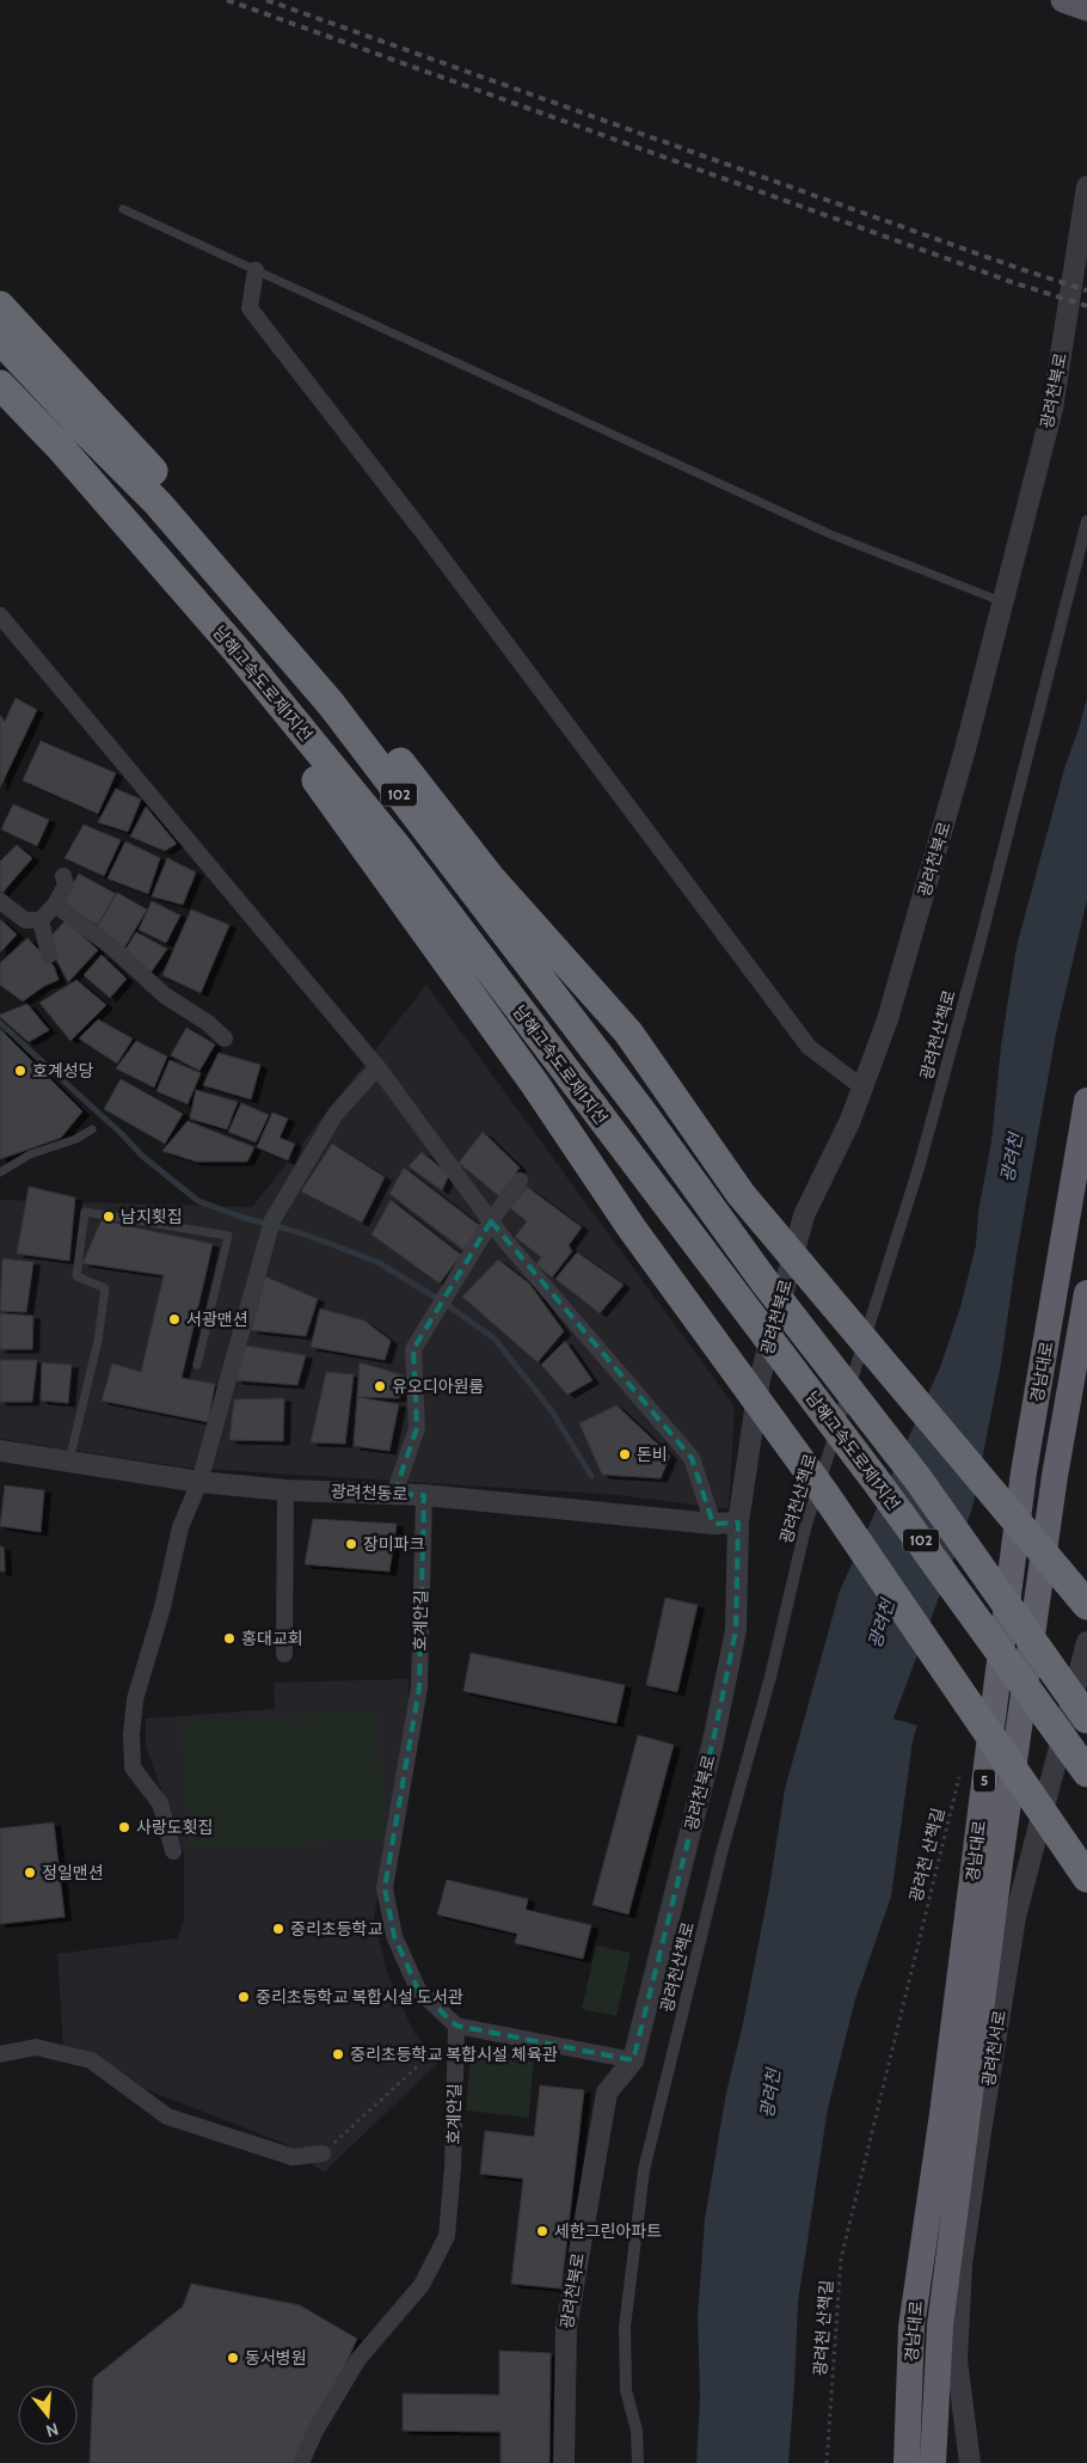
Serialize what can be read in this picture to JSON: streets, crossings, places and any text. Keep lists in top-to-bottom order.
{
  "streets": {
    "highway": [
      "남해고속도로제1지선",
      "102",
      "경남대로",
      "5"
    ],
    "street": [
      "광려천북로",
      "광려천산책로",
      "광려천동로",
      "호계안길",
      "광려천서로"
    ],
    "path": ["광려천 산책길"]
  },
  "crossings": [
    ["광려천북로", "광려천동로"],
    ["광려천동로", "호계안길"]
  ],
  "water": ["광려천"],
  "places": [
    "호계성당",
    "남지횟집",
    "서광맨션",
    "유오디아원룸",
    "돈비",
    "장미파크",
    "홍대교회",
    "사랑도횟집",
    "정일맨션",
    "중리초등학교",
    "중리초등학교 복합시설 도서관",
    "중리초등학교 복합시설 체육관",
    "세한그린아파트",
    "동서병원"
  ],
  "north": "bottom"
}
